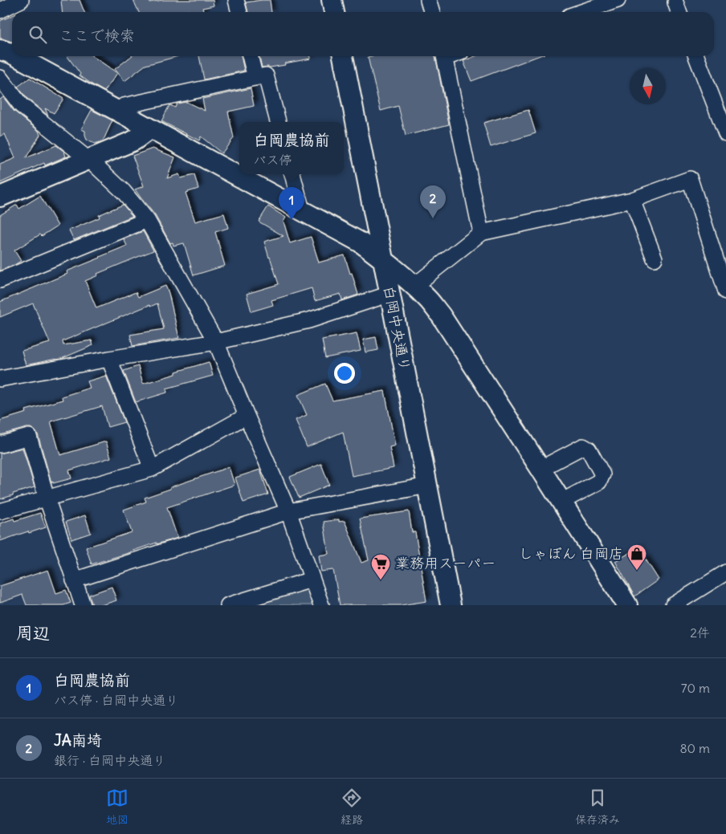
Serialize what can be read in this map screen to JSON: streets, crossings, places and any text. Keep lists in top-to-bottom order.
{
  "streets": {
    "street": ["白岡中央通り"]
  },
  "places": {
    "shop": ["しゃぼん 白岡店"],
    "supermarket": ["業務用スーパー"]
  },
  "north": "bottom",
  "page": {
    "search": "ここで検索",
    "popup": ["白岡農協前", "バス停"],
    "pins": ["2", "1"],
    "heading": ["周辺", "2件"],
    "list": [
      {
        "mark": "1",
        "name": "白岡農協前",
        "note": "バス停 · 白岡中央通り",
        "value": "70 m"
      },
      {
        "mark": "2",
        "name": "JA南埼",
        "note": "銀行 · 白岡中央通り",
        "value": "80 m"
      }
    ],
    "nav": ["地図", "経路", "保存済み"]
  }
}
